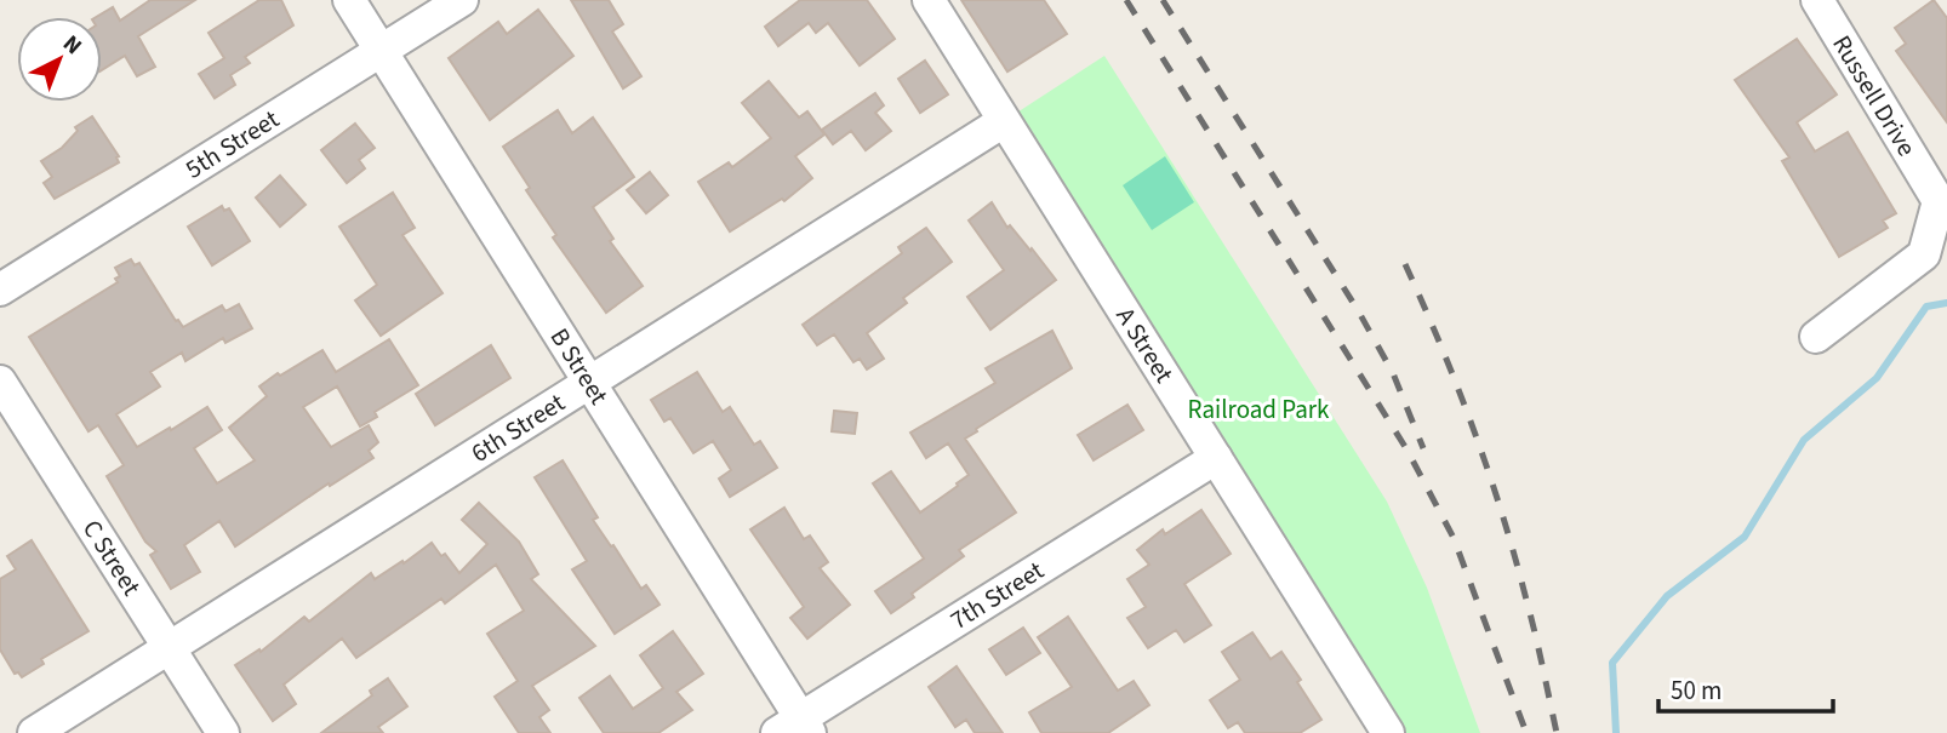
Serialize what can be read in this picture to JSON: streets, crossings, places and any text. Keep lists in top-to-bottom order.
{
  "streets": {
    "street": [
      "Russell Drive",
      "5th Street",
      "A Street",
      "B Street",
      "6th Street",
      "C Street",
      "7th Street"
    ]
  },
  "crossings": [
    ["5th Street", "B Street"],
    ["A Street", "6th Street"],
    ["A Street", "7th Street"],
    ["B Street", "6th Street"],
    ["B Street", "7th Street"],
    ["6th Street", "C Street"]
  ],
  "parks": ["Railroad Park"],
  "scale_bar": "50 m",
  "north": "top right"
}
